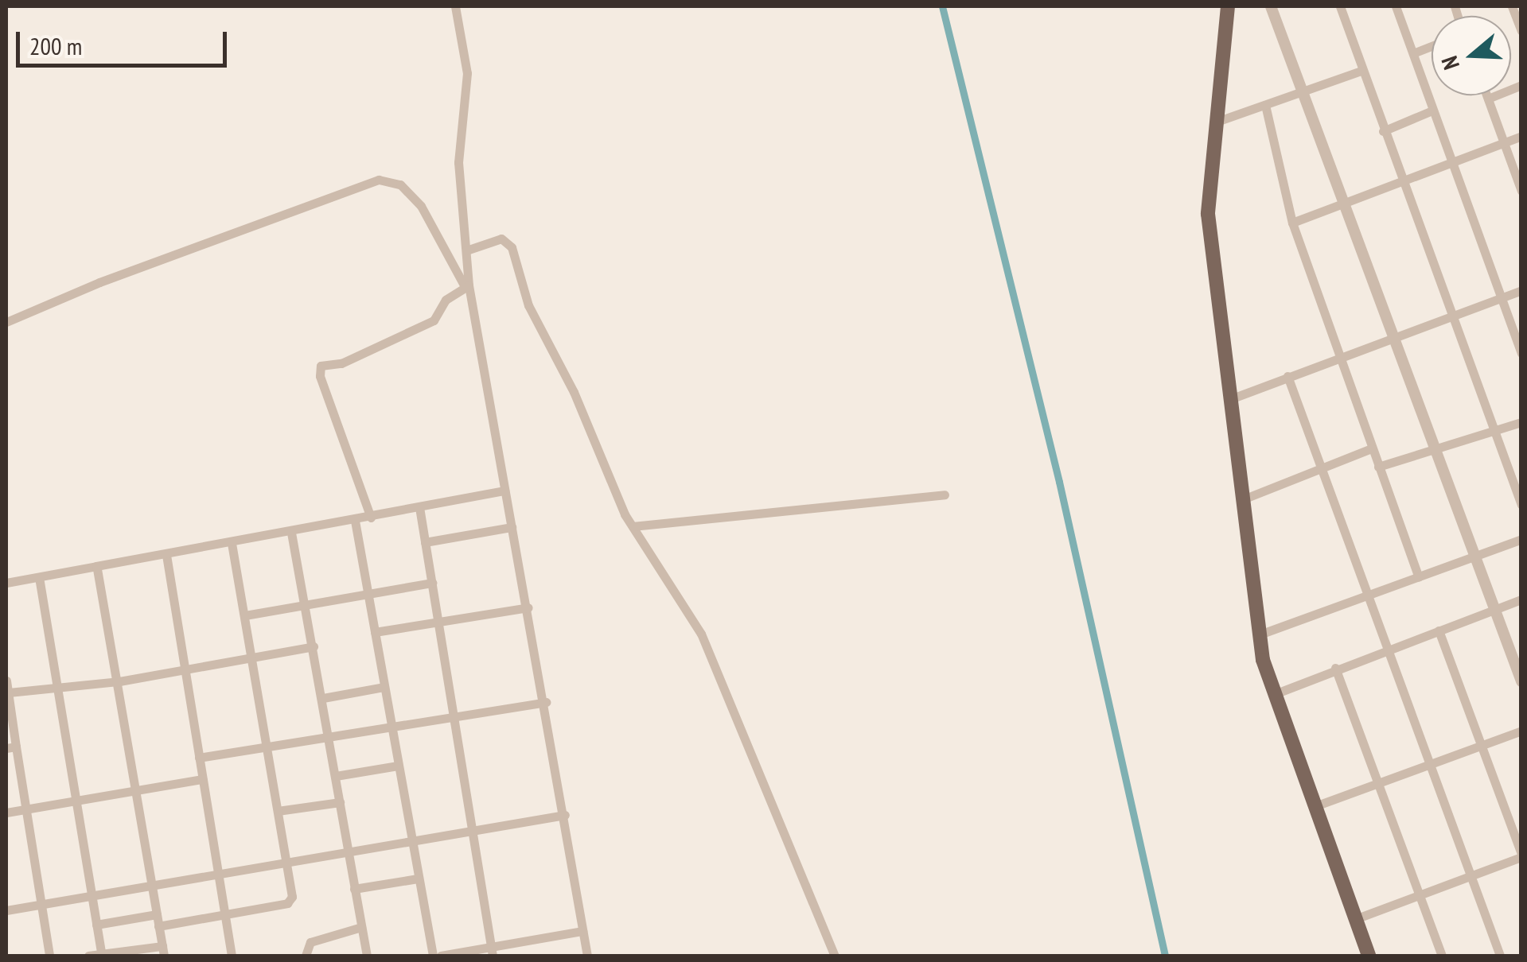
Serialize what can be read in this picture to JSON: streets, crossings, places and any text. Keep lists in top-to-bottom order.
{
  "scale_bar": "200 m",
  "north": "left"
}
